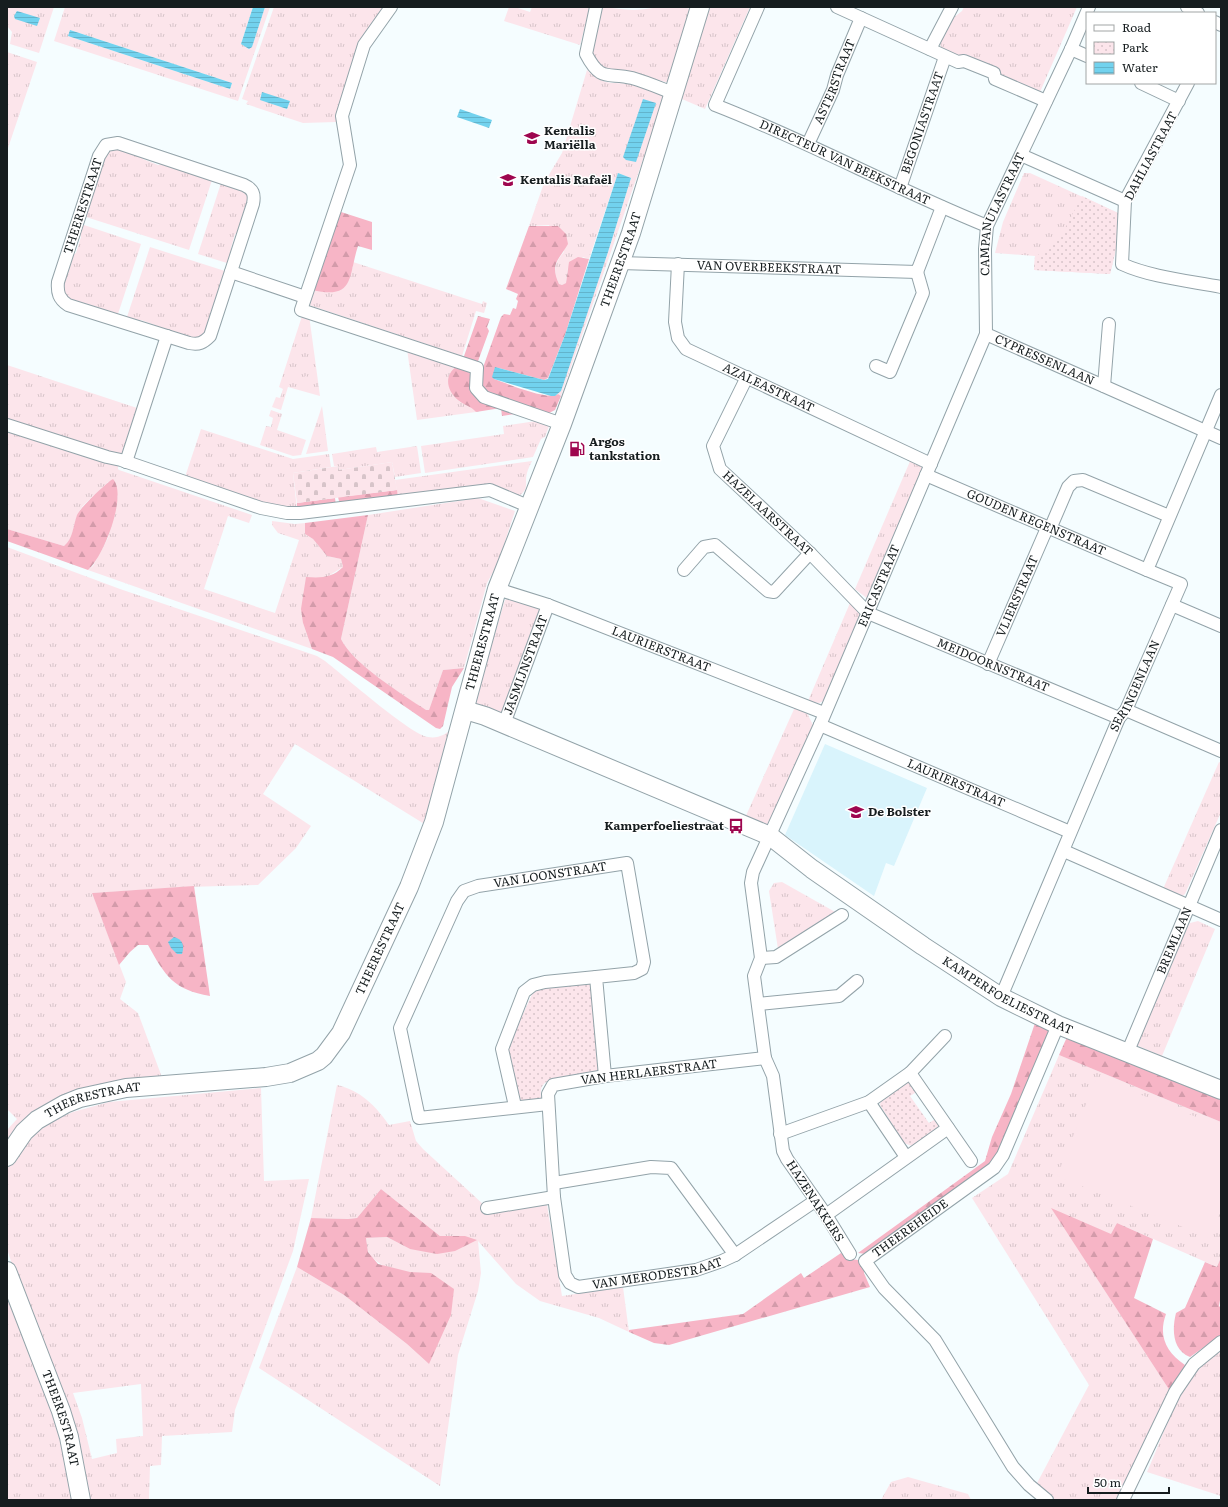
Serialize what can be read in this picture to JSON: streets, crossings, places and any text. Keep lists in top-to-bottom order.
{
  "streets": {
    "main road": ["THEERESTRAAT", "KAMPERFOELIESTRAAT"],
    "street": [
      "ASTERSTRAAT",
      "BEGONIASTRAAT",
      "DAHLIASTRAAT",
      "DIRECTEUR VAN BEEKSTRAAT",
      "CAMPANULASTRAAT",
      "VAN OVERBEEKSTRAAT",
      "CYPRESSENLAAN",
      "AZALEASTRAAT",
      "HAZELAARSTRAAT",
      "GOUDEN REGENSTRAAT",
      "ERICASTRAAT",
      "VLIERSTRAAT",
      "LAURIERSTRAAT",
      "JASMIJNSTRAAT",
      "MEIDOORNSTRAAT",
      "SERINGENLAAN",
      "VAN LOONSTRAAT",
      "BREMLAAN",
      "VAN HERLAERSTRAAT",
      "HAZENAKKERS",
      "THEEREHEIDE",
      "VAN MERODESTRAAT"
    ]
  },
  "crossings": [
    ["ASTERSTRAAT", "DIRECTEUR VAN BEEKSTRAAT"],
    ["BEGONIASTRAAT", "DIRECTEUR VAN BEEKSTRAAT"],
    ["DIRECTEUR VAN BEEKSTRAAT", "CAMPANULASTRAAT"],
    ["THEERESTRAAT", "VAN OVERBEEKSTRAAT"],
    ["THEERESTRAAT", "LAURIERSTRAAT"],
    ["THEERESTRAAT", "KAMPERFOELIESTRAAT"],
    ["CAMPANULASTRAAT", "CYPRESSENLAAN"],
    ["CAMPANULASTRAAT", "ERICASTRAAT"],
    ["VAN OVERBEEKSTRAAT", "AZALEASTRAAT"],
    ["CYPRESSENLAAN", "ERICASTRAAT"],
    ["AZALEASTRAAT", "HAZELAARSTRAAT"],
    ["AZALEASTRAAT", "ERICASTRAAT"],
    ["HAZELAARSTRAAT", "ERICASTRAAT"],
    ["HAZELAARSTRAAT", "MEIDOORNSTRAAT"],
    ["GOUDEN REGENSTRAAT", "ERICASTRAAT"],
    ["GOUDEN REGENSTRAAT", "VLIERSTRAAT"],
    ["GOUDEN REGENSTRAAT", "SERINGENLAAN"],
    ["ERICASTRAAT", "LAURIERSTRAAT"],
    ["ERICASTRAAT", "MEIDOORNSTRAAT"],
    ["ERICASTRAAT", "KAMPERFOELIESTRAAT"],
    ["ERICASTRAAT", "HAZENAKKERS"],
    ["VLIERSTRAAT", "MEIDOORNSTRAAT"],
    ["LAURIERSTRAAT", "JASMIJNSTRAAT"],
    ["LAURIERSTRAAT", "SERINGENLAAN"],
    ["JASMIJNSTRAAT", "KAMPERFOELIESTRAAT"],
    ["MEIDOORNSTRAAT", "SERINGENLAAN"],
    ["SERINGENLAAN", "KAMPERFOELIESTRAAT"],
    ["BREMLAAN", "KAMPERFOELIESTRAAT"],
    ["KAMPERFOELIESTRAAT", "HAZENAKKERS"],
    ["KAMPERFOELIESTRAAT", "THEEREHEIDE"],
    ["VAN HERLAERSTRAAT", "HAZENAKKERS"],
    ["VAN HERLAERSTRAAT", "VAN MERODESTRAAT"],
    ["HAZENAKKERS", "VAN MERODESTRAAT"]
  ],
  "places": {
    "school or university": ["Kentalis Mariëlla", "Kentalis Rafaël", "De Bolster"],
    "fuel station": ["Argos tankstation"],
    "bus stop": ["Kamperfoeliestraat"]
  },
  "legend": ["Road", "Park", "Water"],
  "scale_bar": "50 m"
}
